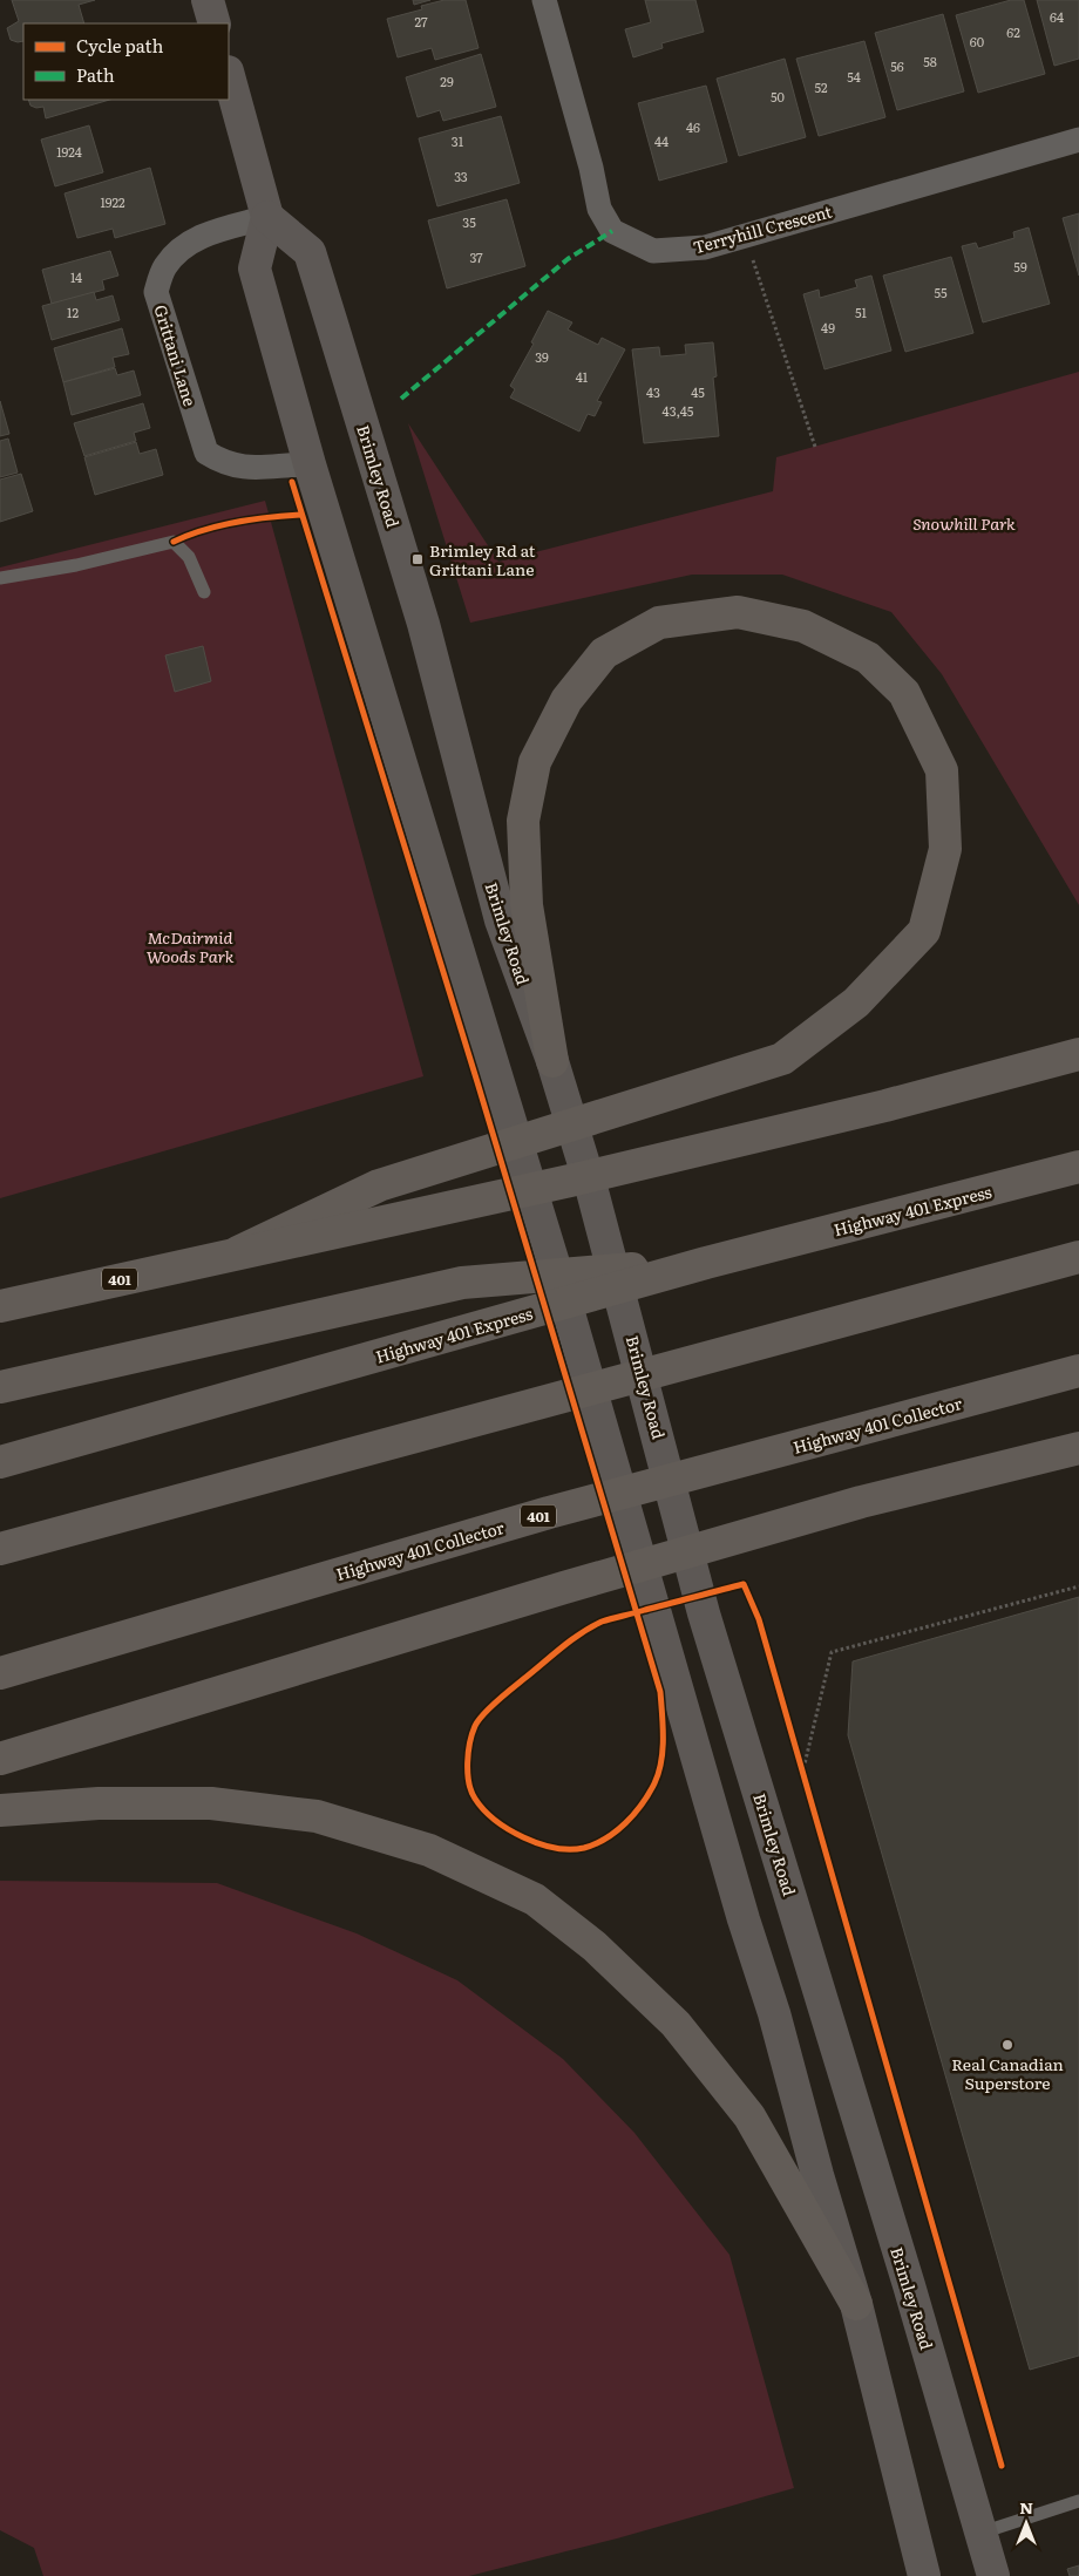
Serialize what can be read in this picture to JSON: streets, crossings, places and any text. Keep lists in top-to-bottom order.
{
  "streets": {
    "highway": ["Highway 401 Express", "401", "Highway 401 Collector"],
    "main road": ["Brimley Road"],
    "street": ["Terryhill Crescent", "Grittani Lane"]
  },
  "crossings": [
    ["Grittani Lane", "Brimley Road"]
  ],
  "parks": ["Snowhill Park", "McDairmid Woods Park"],
  "places": {
    "transit": ["Brimley Rd at Grittani Lane"],
    "other": ["Real Canadian Superstore"]
  },
  "house_numbers": [
    "64",
    "27",
    "62",
    "60",
    "58",
    "56",
    "54",
    "29",
    "52",
    "50",
    "46",
    "31",
    "44",
    "1924",
    "33",
    "1922",
    "35",
    "37",
    "59",
    "14",
    "55",
    "12",
    "51",
    "49",
    "39",
    "41",
    "43",
    "45",
    "43,45"
  ],
  "legend": ["Cycle path", "Path"],
  "north": "top"
}
